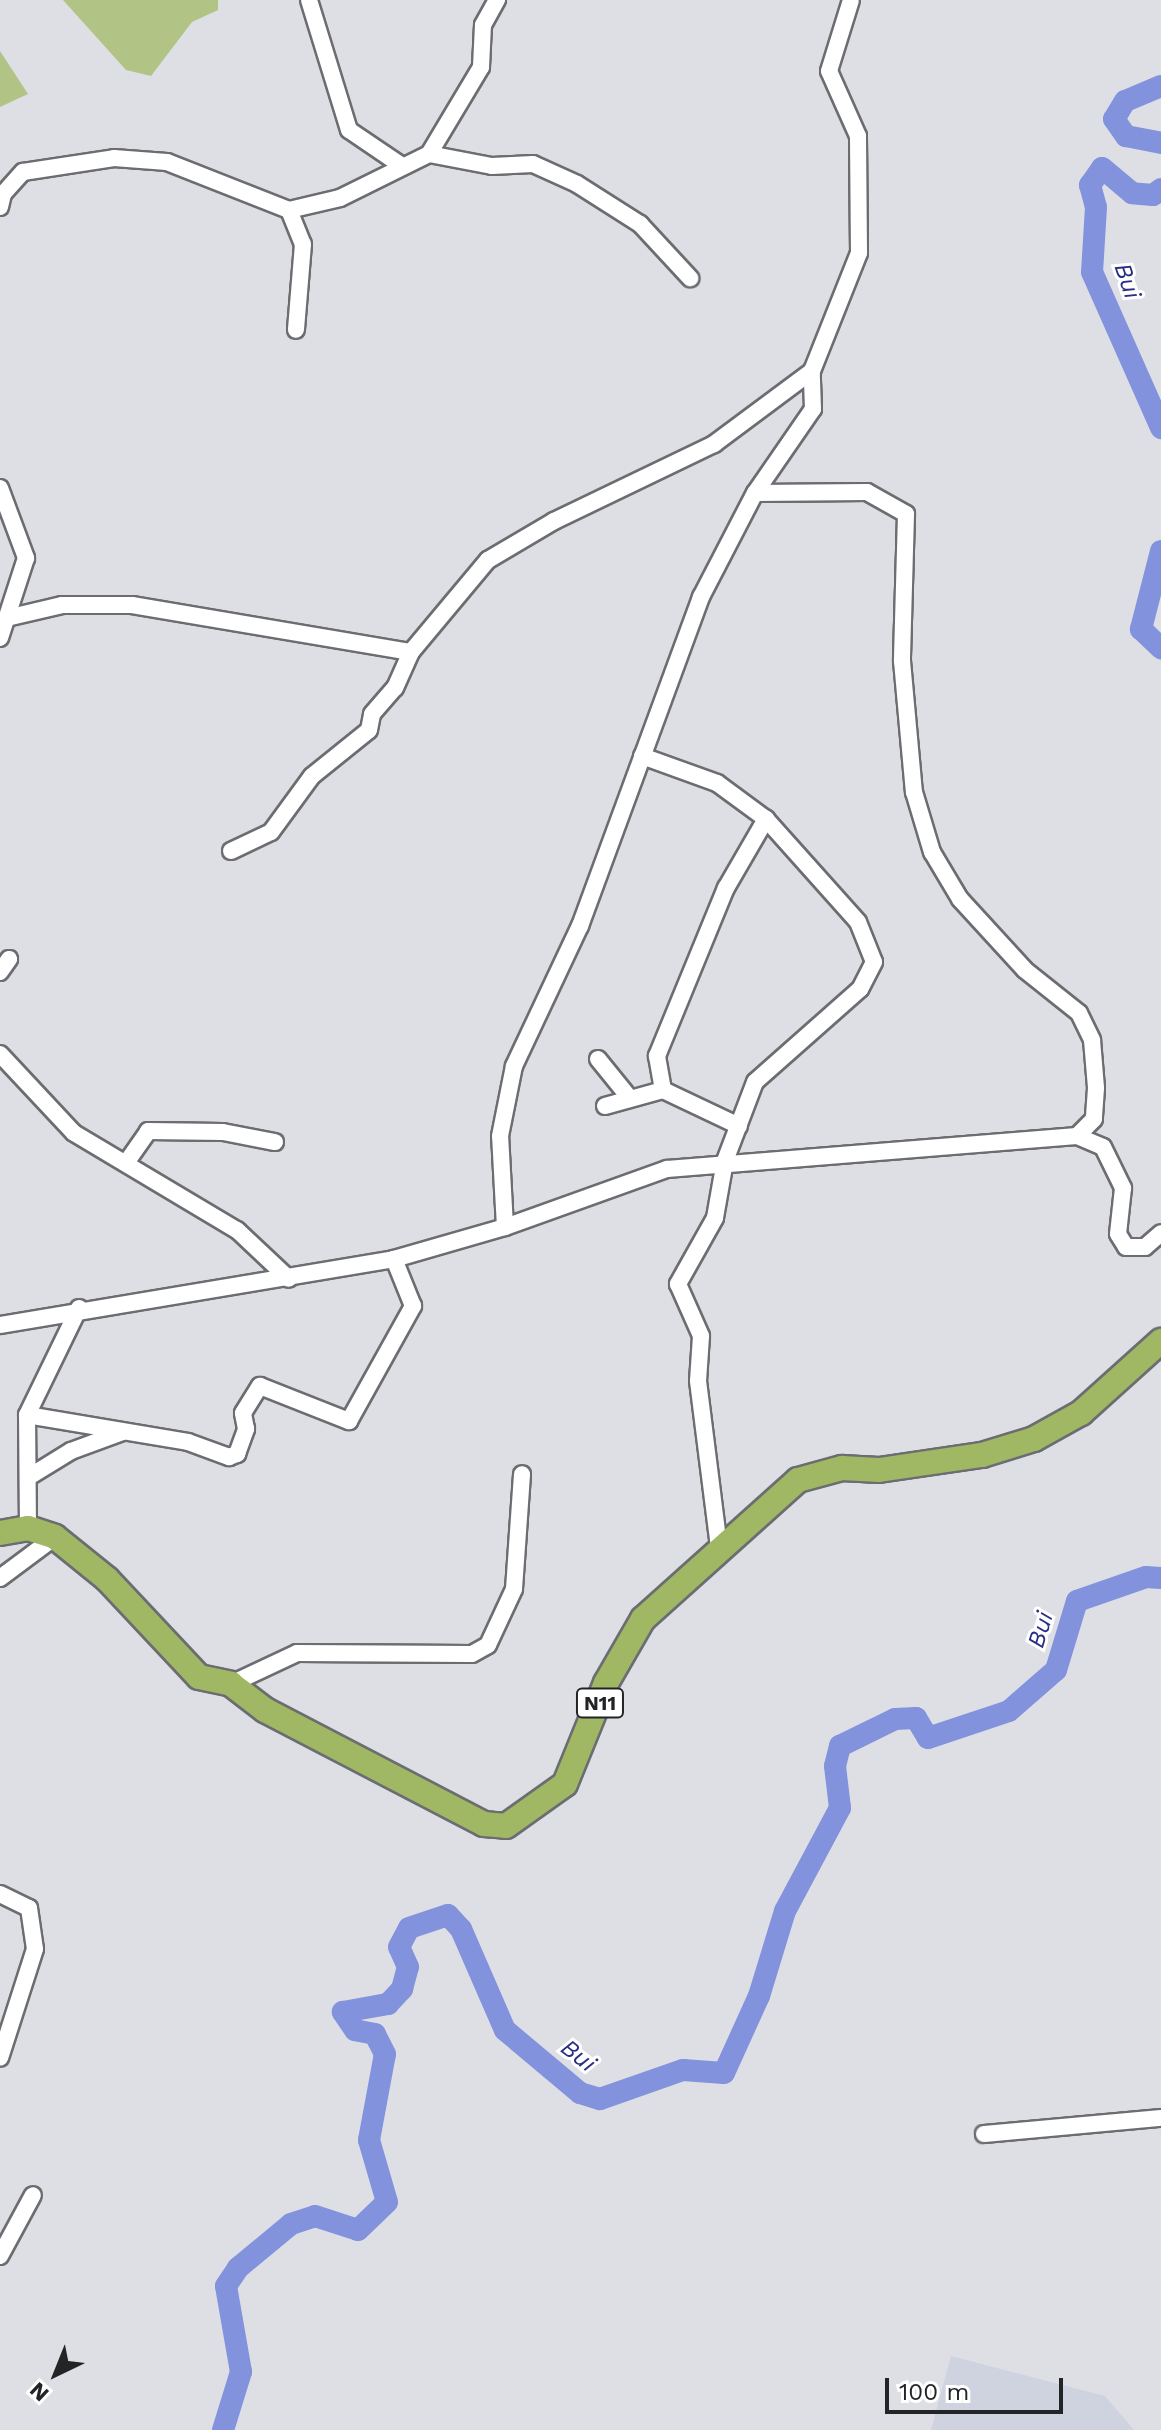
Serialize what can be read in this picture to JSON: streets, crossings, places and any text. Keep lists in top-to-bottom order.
{
  "streets": {
    "highway": ["N11"]
  },
  "water": ["Bui"],
  "scale_bar": "100 m",
  "north": "bottom left"
}
